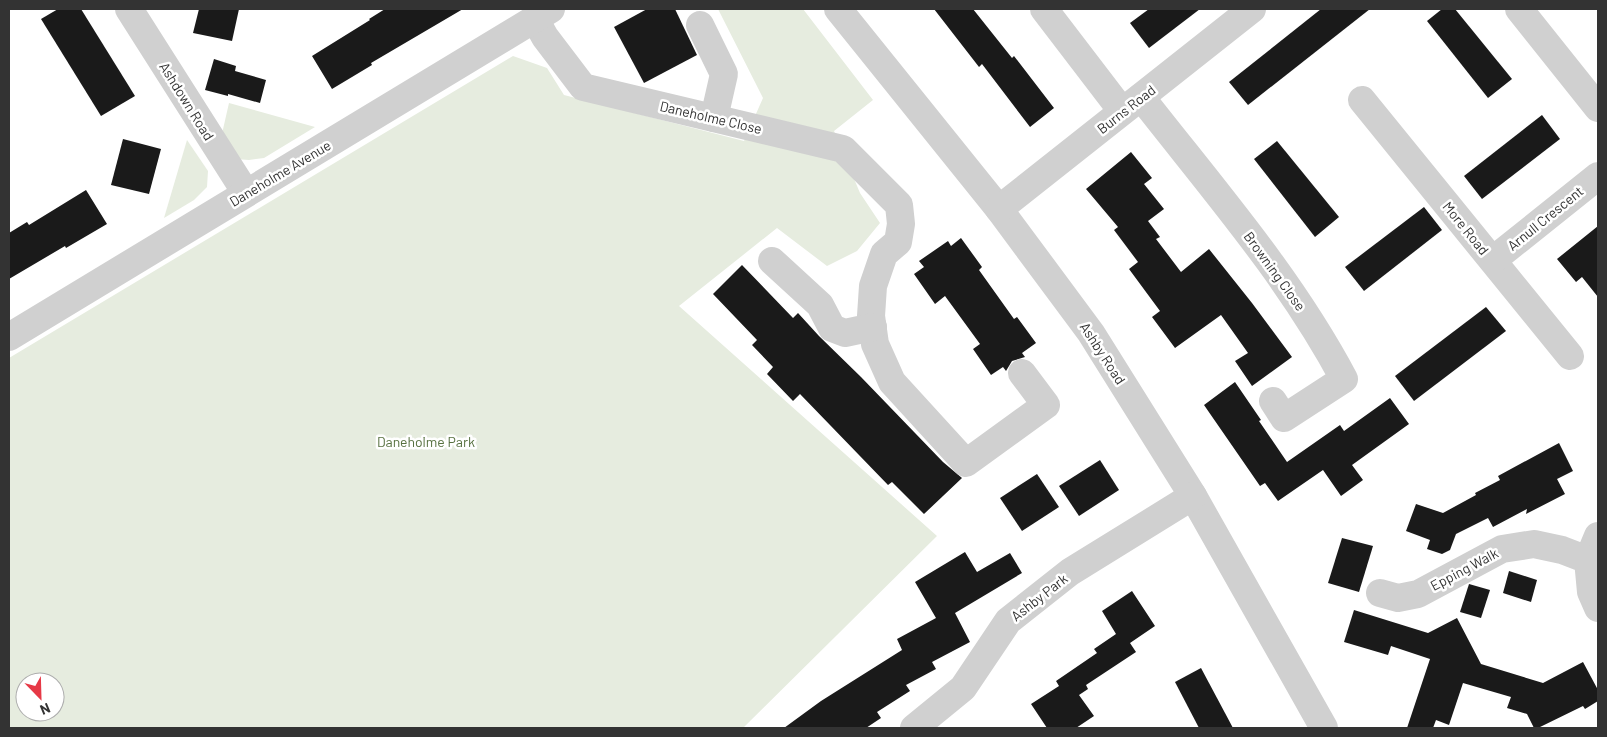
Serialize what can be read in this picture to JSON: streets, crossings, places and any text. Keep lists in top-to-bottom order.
{
  "streets": {
    "street": [
      "Ashdown Road",
      "Burns Road",
      "Daneholme Close",
      "Daneholme Avenue",
      "Arnull Crescent",
      "More Road",
      "Browning Close",
      "Ashby Road",
      "Epping Walk",
      "Ashby Park"
    ]
  },
  "crossings": [
    ["Ashdown Road", "Daneholme Avenue"],
    ["Burns Road", "Browning Close"],
    ["Burns Road", "Ashby Road"],
    ["Daneholme Close", "Daneholme Avenue"],
    ["Arnull Crescent", "More Road"],
    ["Ashby Road", "Ashby Park"]
  ],
  "parks": ["Daneholme Park"],
  "north": "bottom right"
}
